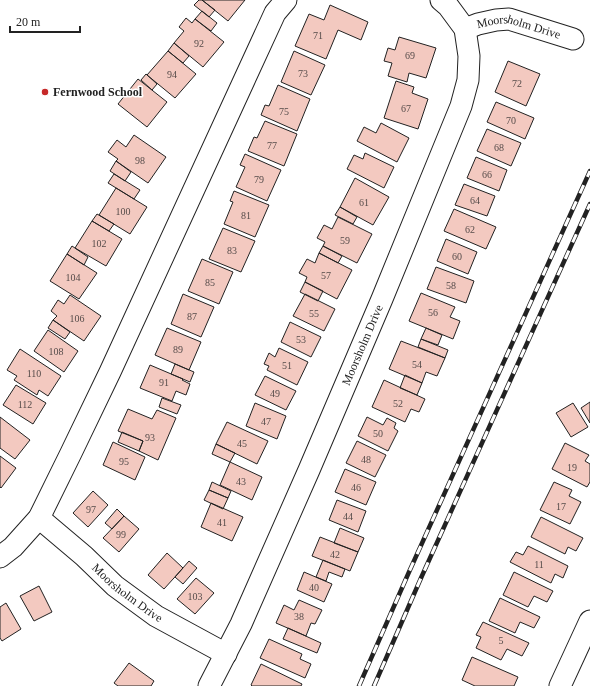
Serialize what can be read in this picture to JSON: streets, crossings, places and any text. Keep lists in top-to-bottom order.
{
  "streets": {
    "street": ["Moorsholm Drive"]
  },
  "places": ["Fernwood School"],
  "house_numbers": [
    "71",
    "92",
    "69",
    "73",
    "94",
    "72",
    "67",
    "75",
    "70",
    "77",
    "68",
    "98",
    "66",
    "79",
    "64",
    "61",
    "100",
    "81",
    "62",
    "59",
    "102",
    "83",
    "60",
    "57",
    "104",
    "85",
    "58",
    "56",
    "55",
    "87",
    "106",
    "53",
    "89",
    "108",
    "54",
    "51",
    "110",
    "91",
    "49",
    "52",
    "112",
    "47",
    "50",
    "93",
    "45",
    "48",
    "95",
    "19",
    "43",
    "46",
    "17",
    "97",
    "44",
    "41",
    "99",
    "42",
    "11",
    "40",
    "103",
    "38",
    "5"
  ],
  "scale_bar": "20 m"
}
